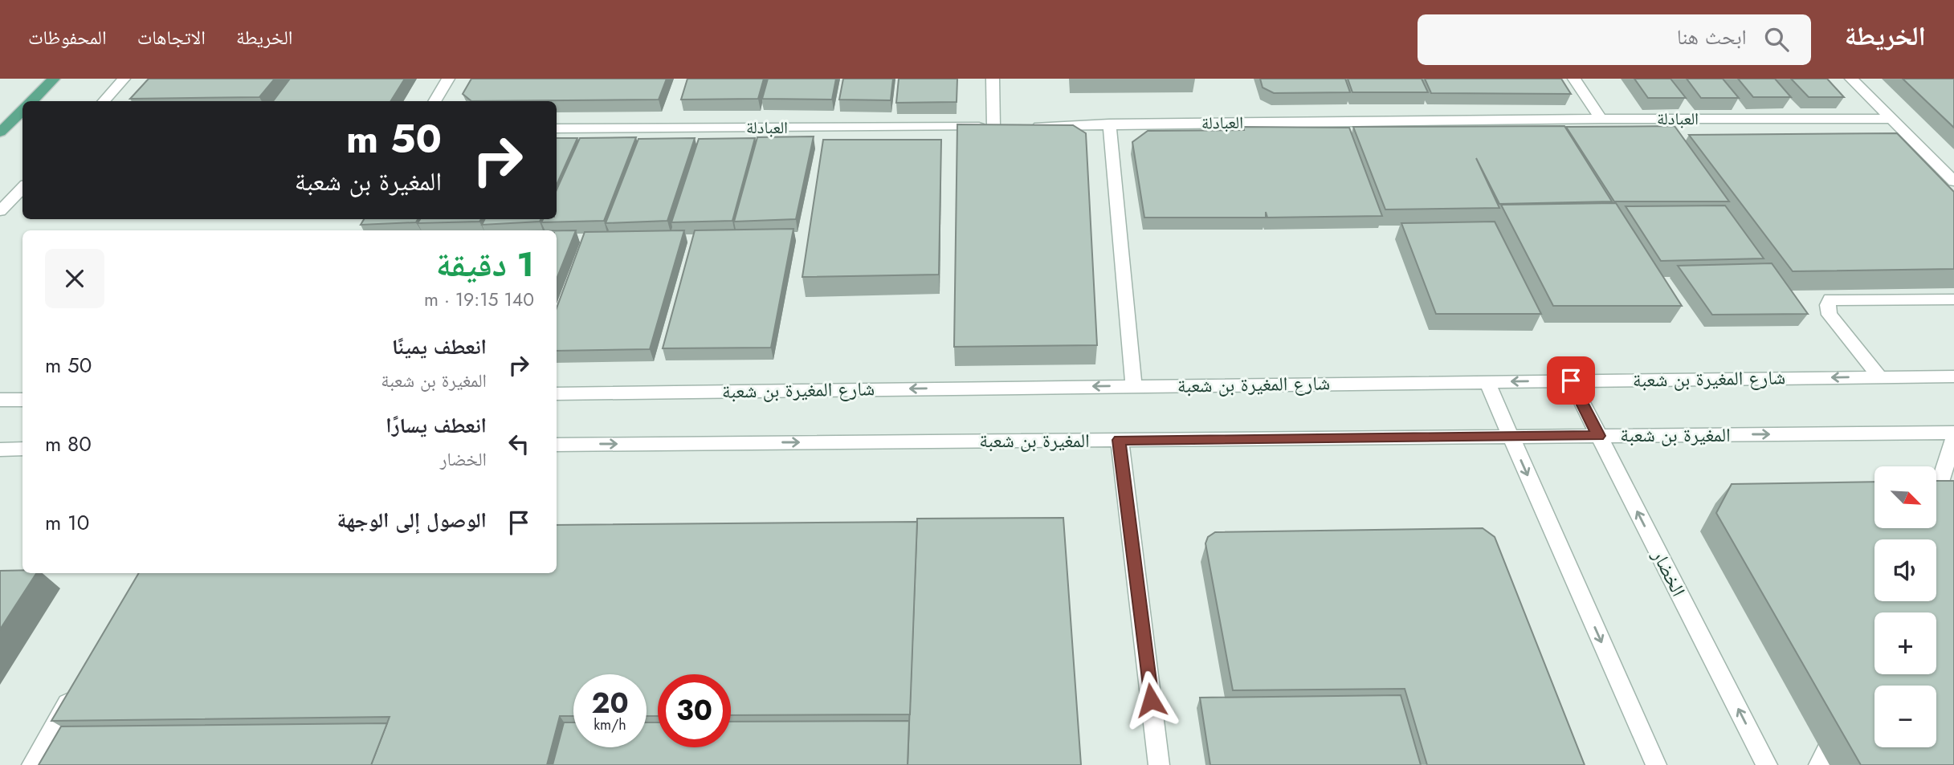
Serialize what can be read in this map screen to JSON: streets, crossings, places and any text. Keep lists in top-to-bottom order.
{
  "streets": {
    "street": [
      "العبادلة",
      "شارع المغيرة بن شعبة",
      "المغيرة بن شعبة",
      "الخضار"
    ]
  },
  "crossings": [
    ["شارع المغيرة بن شعبة", "الخضار"],
    ["المغيرة بن شعبة", "الخضار"]
  ],
  "one_way": ["شارع المغيرة بن شعبة", "المغيرة بن شعبة"],
  "north": "bottom right",
  "page": {
    "header": "الخريطة",
    "search": "ابحث هنا",
    "nav": ["الخريطة", "الاتجاهات", "المحفوظات"],
    "turn": ["50 m", "المغيرة بن شعبة"],
    "heading": ["1 دقيقة", "140 m · 19:15"],
    "list": [
      {
        "name": "انعطف يمينًا",
        "note": "المغيرة بن شعبة",
        "value": "50 m"
      },
      {
        "name": "انعطف يسارًا",
        "note": "الخضار",
        "value": "80 m"
      },
      {
        "name": "الوصول إلى الوجهة",
        "value": "10 m"
      }
    ],
    "map_buttons": ["+", "−"],
    "speed": "20 km/h",
    "limit": "30"
  }
}
